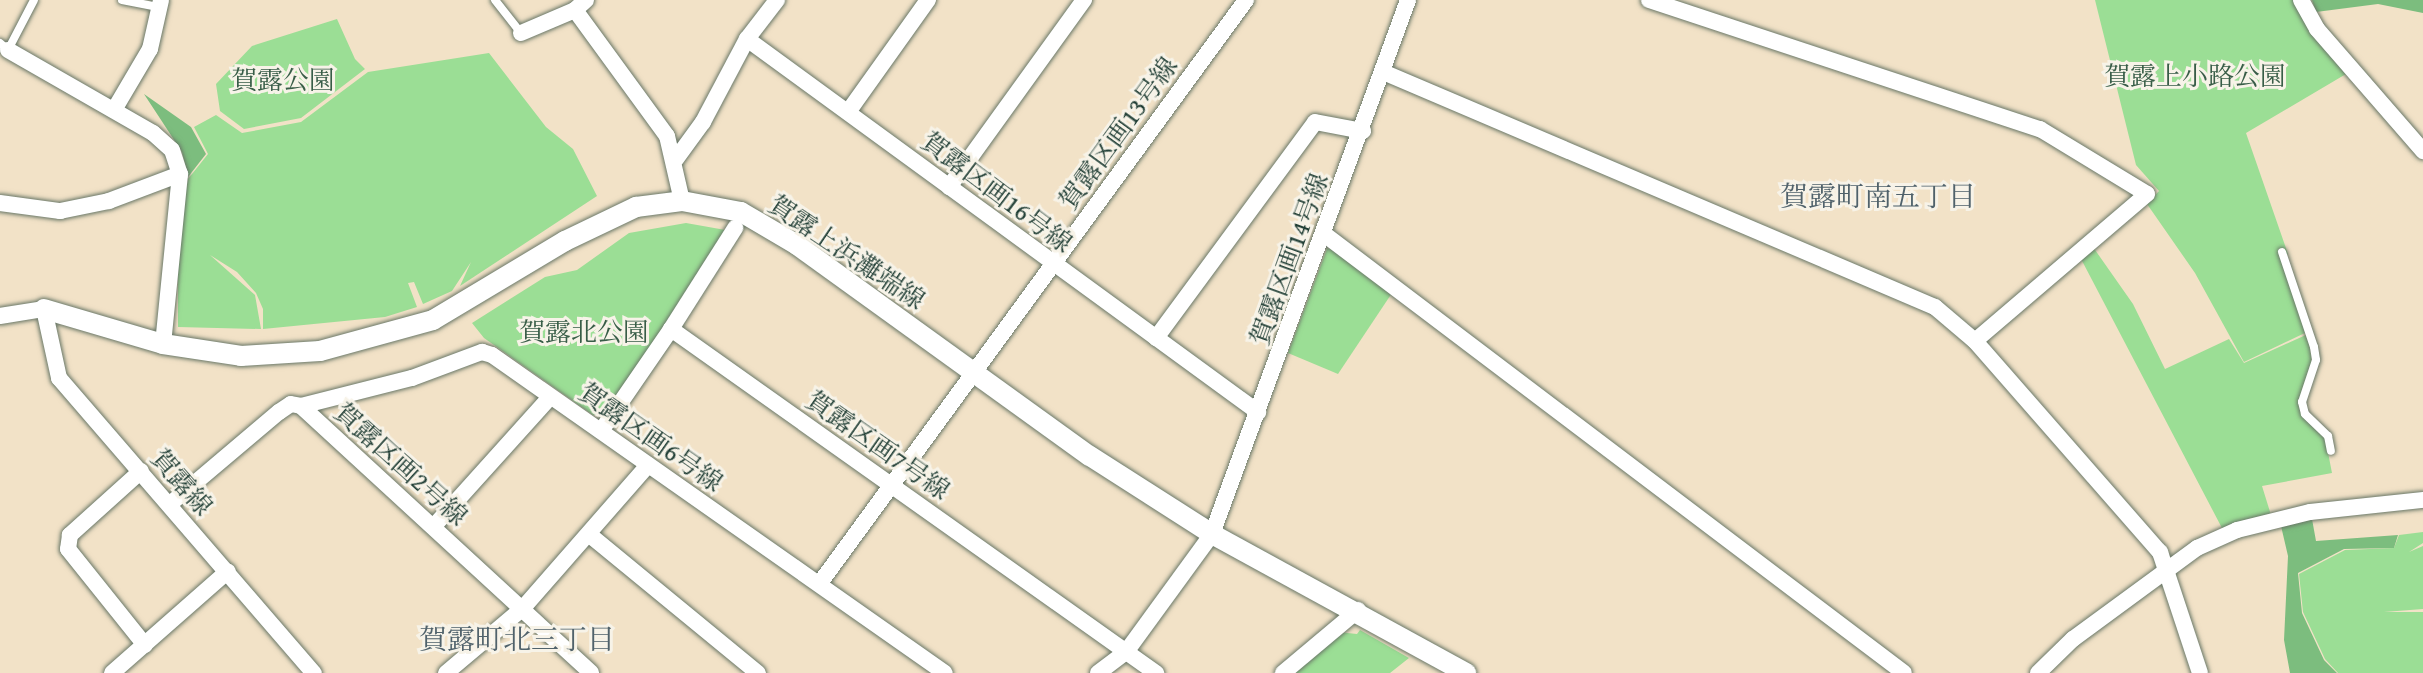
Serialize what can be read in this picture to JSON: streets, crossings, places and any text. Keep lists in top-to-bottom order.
{
  "streets": {
    "street": [
      "賀露区画13号線",
      "賀露区画16号線",
      "賀露上浜灘端線",
      "賀露区画14号線",
      "賀露区画6号線",
      "賀露区画7号線",
      "賀露区画2号線",
      "賀露線"
    ]
  },
  "crossings": [
    ["賀露区画13号線", "賀露区画16号線"],
    ["賀露区画13号線", "賀露上浜灘端線"],
    ["賀露区画13号線", "賀露区画6号線"],
    ["賀露区画13号線", "賀露区画7号線"],
    ["賀露区画16号線", "賀露区画14号線"],
    ["賀露上浜灘端線", "賀露区画14号線"],
    ["賀露上浜灘端線", "賀露線"],
    ["賀露区画6号線", "賀露区画2号線"],
    ["賀露区画2号線", "賀露線"]
  ],
  "districts": ["賀露町南五丁目", "賀露町北三丁目"],
  "parks": ["賀露上小路公園", "賀露公園", "賀露北公園"]
}
